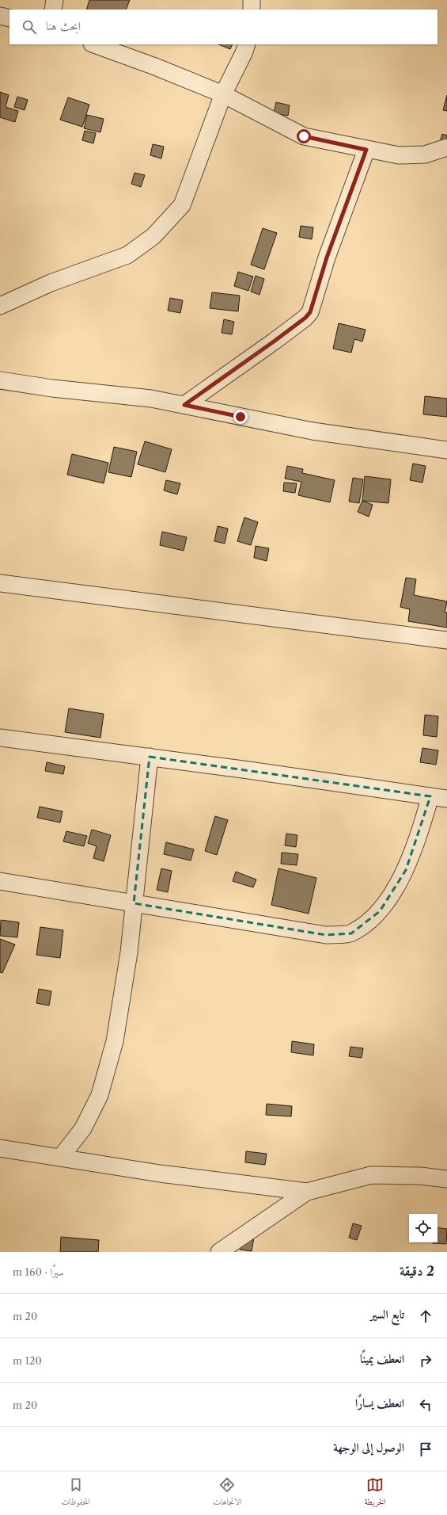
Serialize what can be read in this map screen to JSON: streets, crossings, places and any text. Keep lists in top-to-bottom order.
{
  "page": {
    "search": "ابحث هنا",
    "heading": ["2 دقيقة", "سيرًا · 160 m"],
    "list": [
      ["تابع السير", "20 m"],
      ["انعطف يمينًا", "120 m"],
      ["انعطف يسارًا", "20 m"],
      "الوصول إلى الوجهة"
    ],
    "nav": ["الخريطة", "الاتجاهات", "المحفوظات"]
  }
}
